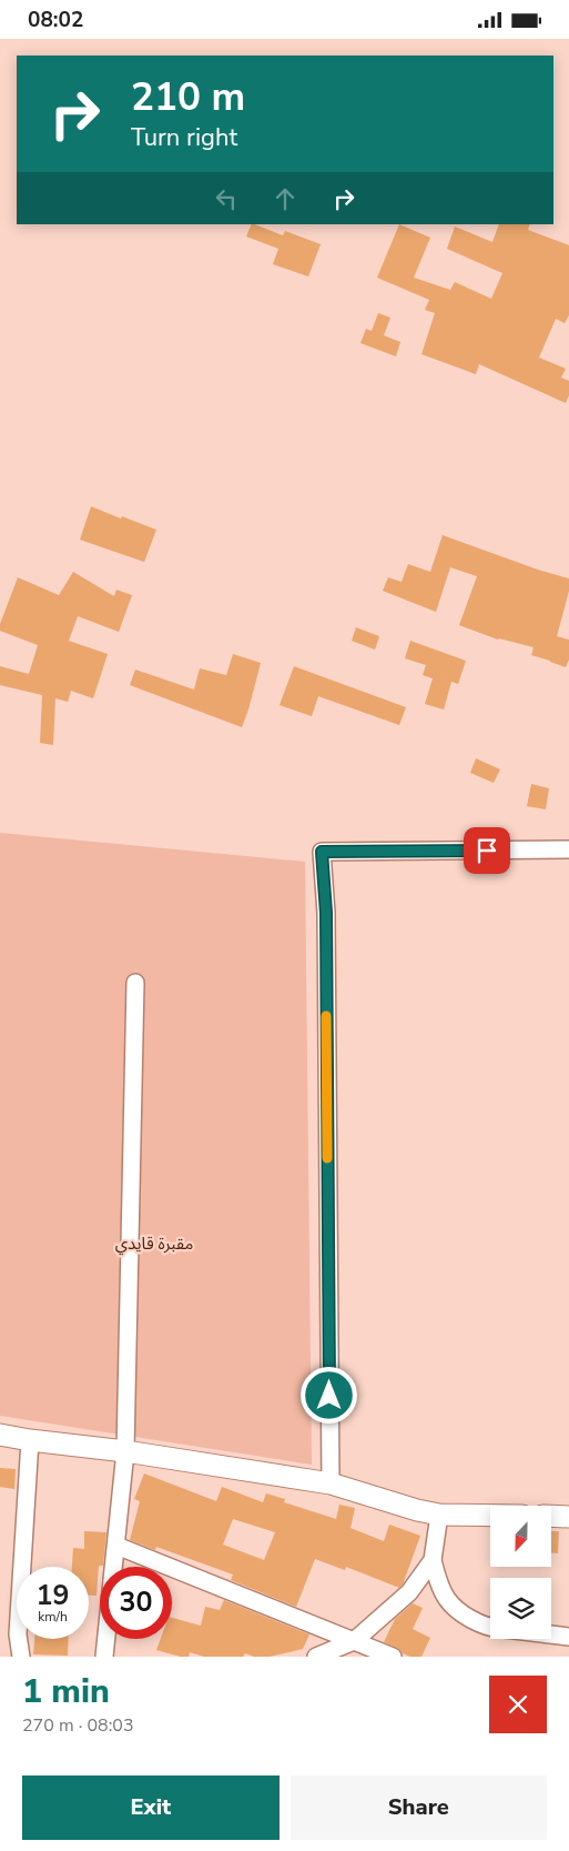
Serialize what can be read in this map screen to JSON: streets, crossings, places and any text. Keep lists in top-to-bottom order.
{
  "parks": ["مقبرة قايدي"],
  "north": "bottom",
  "page": {
    "status": "08:02",
    "turn": ["210 m", "Turn right"],
    "speed": "19 km/h",
    "limit": "30",
    "heading": ["1 min", "270 m · 08:03"],
    "buttons": ["Exit", "Share"]
  }
}
